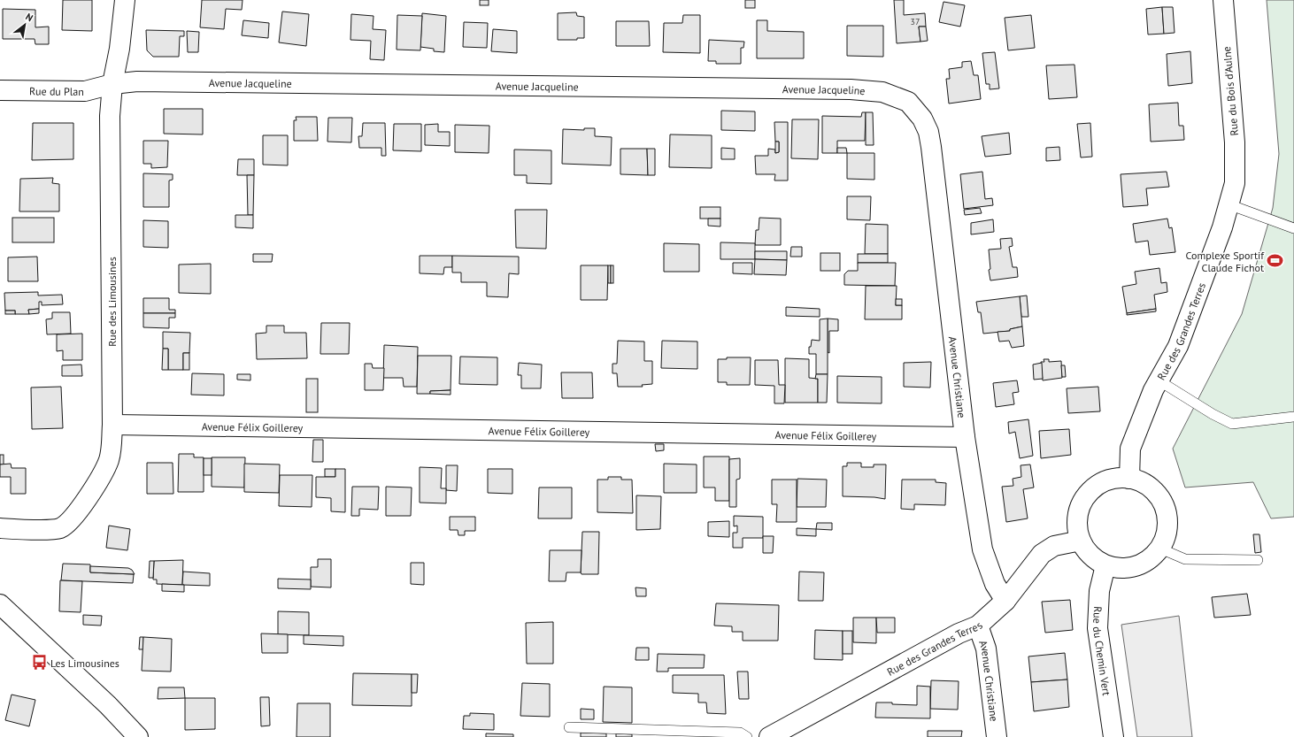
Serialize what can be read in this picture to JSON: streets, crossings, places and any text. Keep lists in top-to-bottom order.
{
  "streets": {
    "street": [
      "Avenue Jacqueline",
      "Rue du Plan",
      "Rue du Bois d'Aulne",
      "Rue des Limousines",
      "Rue des Grandes Terres",
      "Avenue Christiane",
      "Avenue Félix Goillerey",
      "Rue du Chemin Vert"
    ]
  },
  "crossings": [
    ["Avenue Jacqueline", "Rue du Plan"],
    ["Avenue Jacqueline", "Rue des Limousines"],
    ["Avenue Jacqueline", "Avenue Christiane"],
    ["Rue du Plan", "Rue des Limousines"],
    ["Rue du Bois d'Aulne", "Rue des Grandes Terres"],
    ["Rue des Limousines", "Avenue Félix Goillerey"],
    ["Rue des Grandes Terres", "Avenue Christiane"],
    ["Rue des Grandes Terres", "Rue du Chemin Vert"],
    ["Avenue Christiane", "Avenue Félix Goillerey"]
  ],
  "places": {
    "sports": ["Complexe Sportif Claude Fichot"],
    "bus stop": ["Les Limousines"]
  },
  "house_numbers": ["37"],
  "north": "top right"
}
